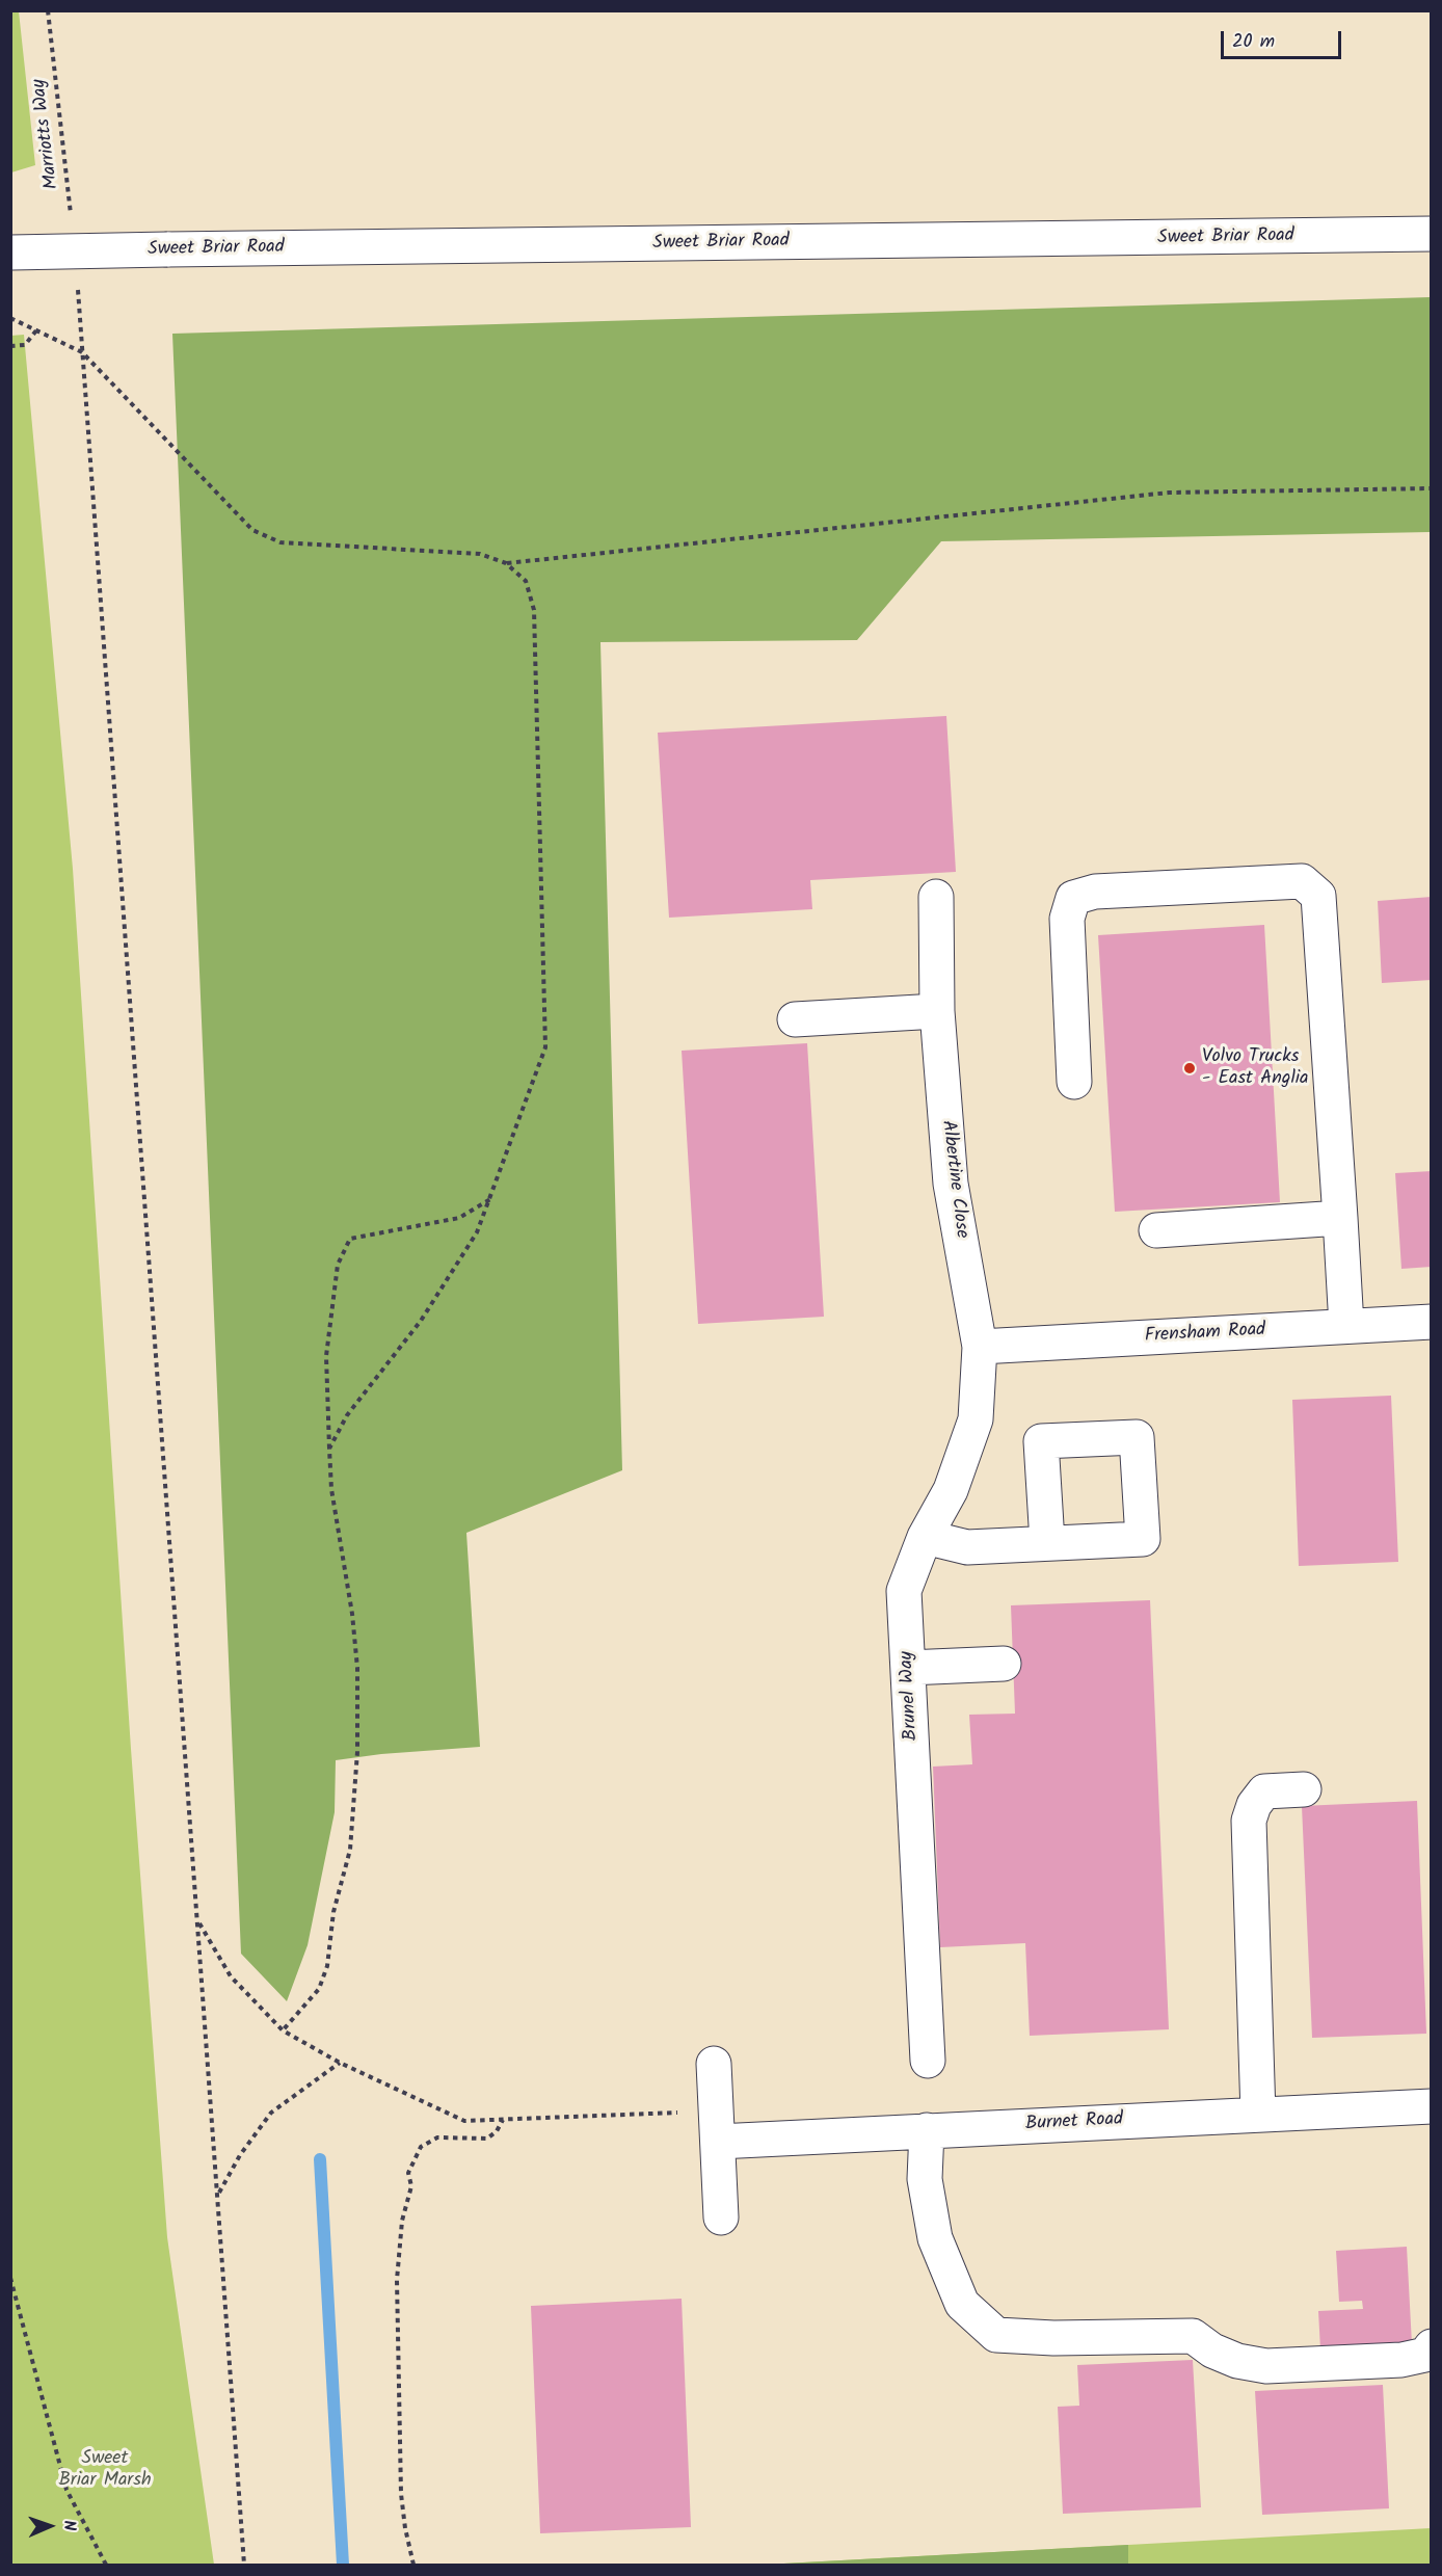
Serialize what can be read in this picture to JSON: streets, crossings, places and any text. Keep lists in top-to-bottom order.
{
  "streets": {
    "main road": [
      "Sweet Briar Road",
      "Albertine Close",
      "Frensham Road",
      "Brunel Way",
      "Burnet Road"
    ],
    "path": ["Marriotts Way"]
  },
  "crossings": [
    ["Albertine Close", "Frensham Road"],
    ["Albertine Close", "Brunel Way"],
    ["Frensham Road", "Brunel Way"]
  ],
  "parks": ["Sweet Briar Marsh"],
  "places": ["Volvo Trucks - East Anglia"],
  "scale_bar": "20 m",
  "north": "right"
}
